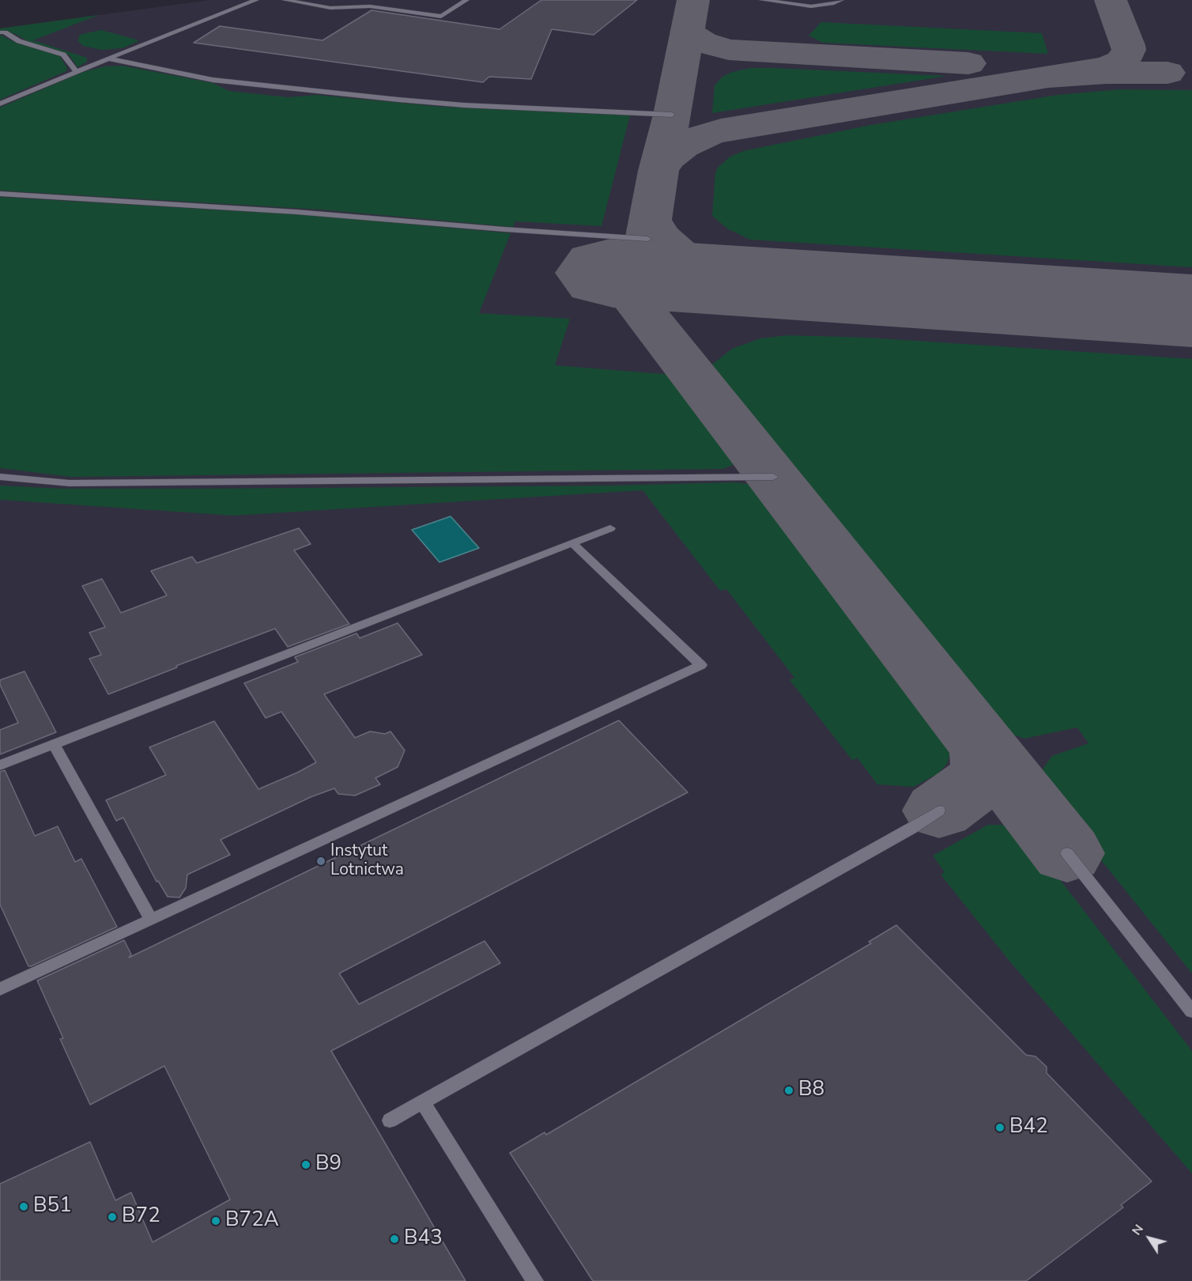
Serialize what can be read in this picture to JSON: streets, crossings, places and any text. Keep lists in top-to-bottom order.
{
  "places": [
    "Instytut Lotnictwa",
    "B8",
    "B42",
    "B9",
    "B51",
    "B72",
    "B72A",
    "B43"
  ],
  "north": "top left"
}
